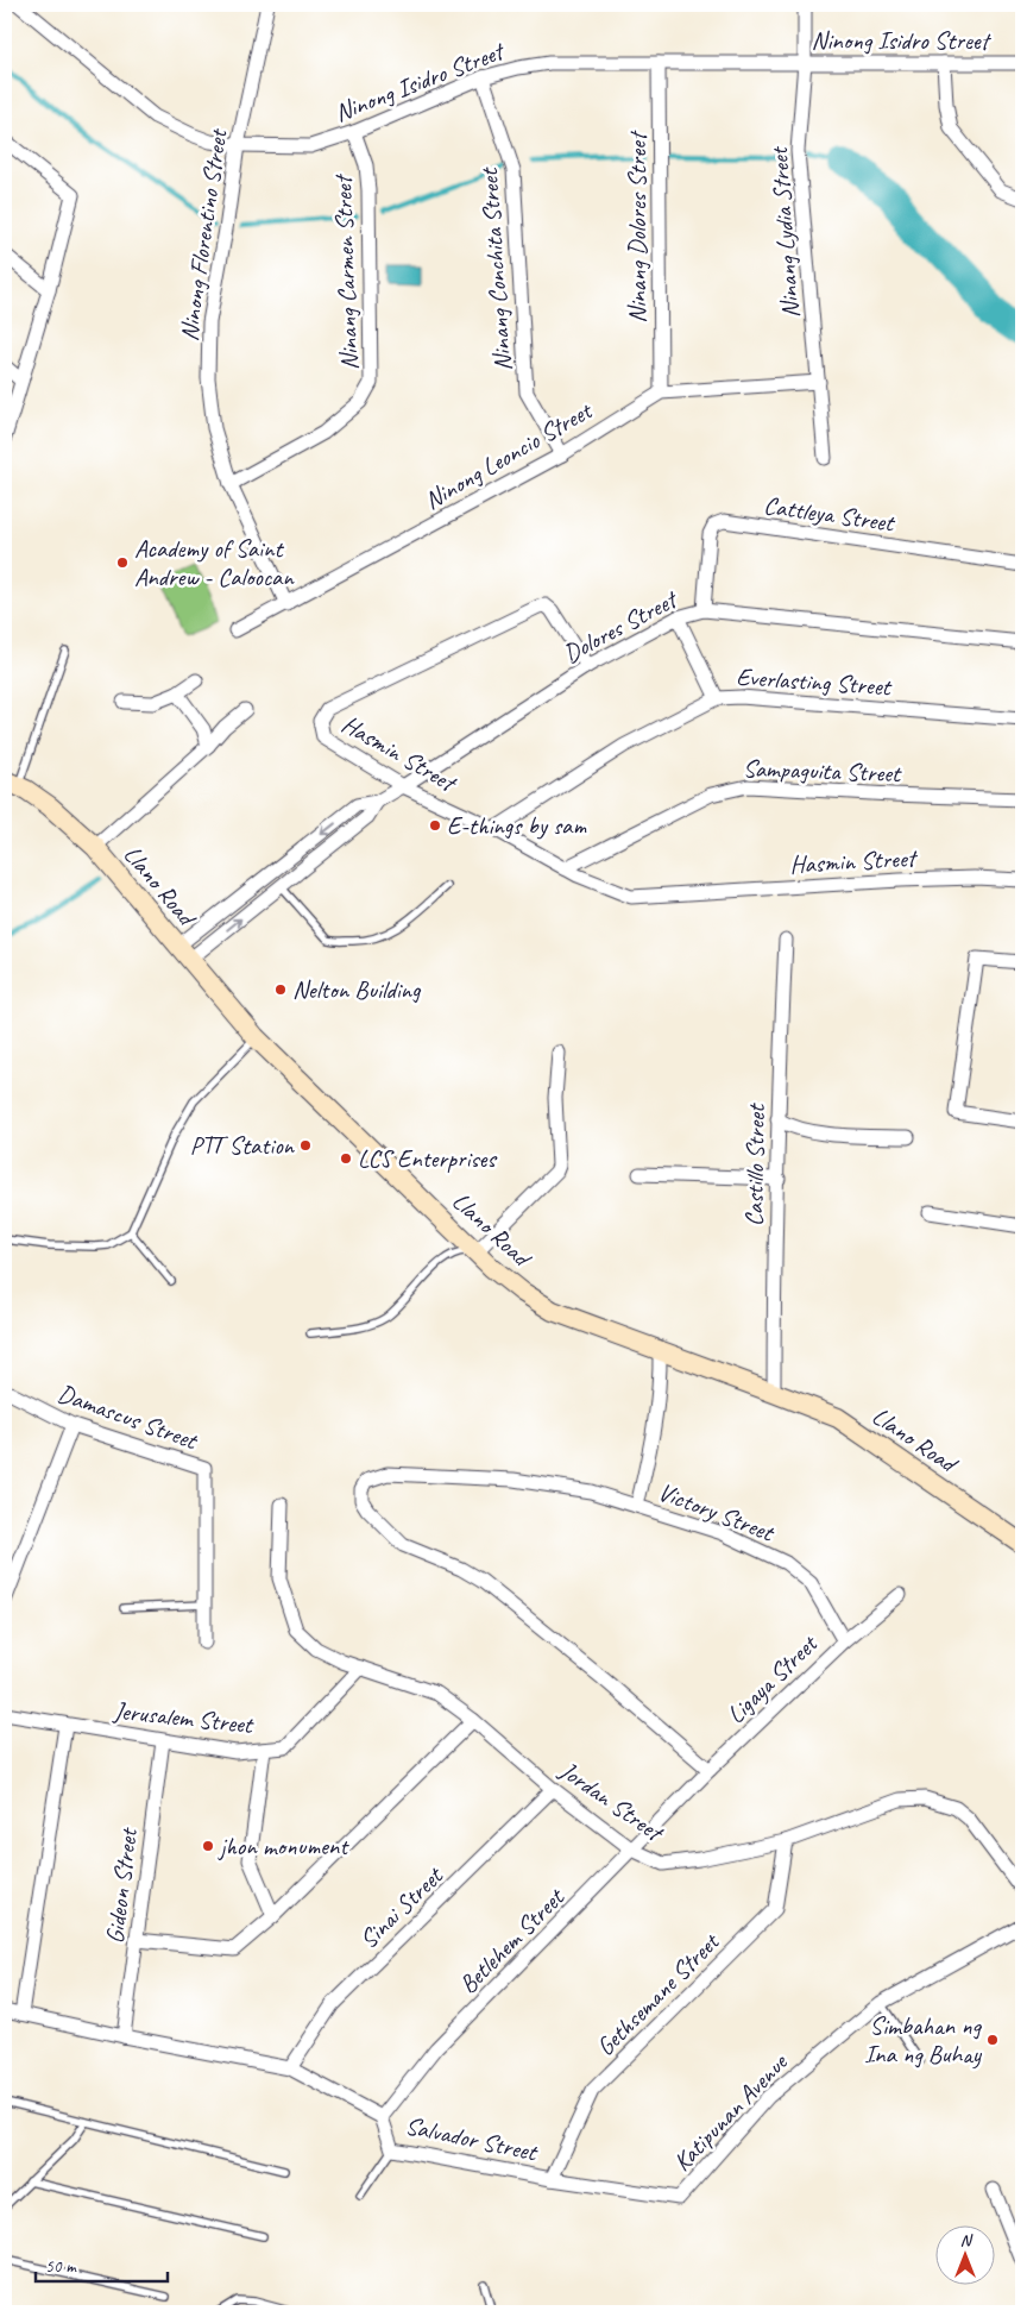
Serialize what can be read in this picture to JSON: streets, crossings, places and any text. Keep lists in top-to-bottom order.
{
  "streets": {
    "main road": ["Llano Road"],
    "street": [
      "Ninong Isidro Street",
      "Ninang Dolores Street",
      "Ninang Lydia Street",
      "Ninong Florentino Street",
      "Ninang Conchita Street",
      "Ninang Carmen Street",
      "Ninong Leoncio Street",
      "Cattleya Street",
      "Dolores Street",
      "Everlasting Street",
      "Hasmin Street",
      "Sampaguita Street",
      "Castillo Street",
      "Damascus Street",
      "Victory Street",
      "Ligaya Street",
      "Jerusalem Street",
      "Jordan Street",
      "Gideon Street",
      "Sinai Street",
      "Betlehem Street",
      "Gethsemane Street",
      "Katipunan Avenue",
      "Salvador Street"
    ]
  },
  "crossings": [
    ["Ninong Isidro Street", "Ninang Dolores Street"],
    ["Ninong Isidro Street", "Ninang Lydia Street"],
    ["Ninong Isidro Street", "Ninong Florentino Street"],
    ["Ninong Isidro Street", "Ninang Conchita Street"],
    ["Ninong Isidro Street", "Ninang Carmen Street"],
    ["Ninang Dolores Street", "Ninong Leoncio Street"],
    ["Ninang Lydia Street", "Ninong Leoncio Street"],
    ["Ninong Florentino Street", "Ninang Carmen Street"],
    ["Ninong Florentino Street", "Ninong Leoncio Street"],
    ["Ninang Conchita Street", "Ninong Leoncio Street"],
    ["Cattleya Street", "Dolores Street"],
    ["Dolores Street", "Hasmin Street"],
    ["Dolores Street", "Llano Road"],
    ["Everlasting Street", "Hasmin Street"],
    ["Hasmin Street", "Sampaguita Street"],
    ["Llano Road", "Castillo Street"],
    ["Victory Street", "Ligaya Street"],
    ["Ligaya Street", "Betlehem Street"],
    ["Jerusalem Street", "Jordan Street"],
    ["Jerusalem Street", "Gideon Street"],
    ["Jordan Street", "Sinai Street"],
    ["Jordan Street", "Betlehem Street"],
    ["Jordan Street", "Gethsemane Street"],
    ["Gideon Street", "Salvador Street"],
    ["Sinai Street", "Salvador Street"],
    ["Betlehem Street", "Salvador Street"],
    ["Gethsemane Street", "Salvador Street"],
    ["Katipunan Avenue", "Salvador Street"]
  ],
  "places": [
    "Academy of Saint Andrew - Caloocan",
    "E-things by sam",
    "Nelton Building",
    "PTT Station",
    "LCS Enterprises",
    "jhon monument",
    "Simbahan ng Ina ng Buhay"
  ],
  "scale_bar": "50 m",
  "north": "top"
}
